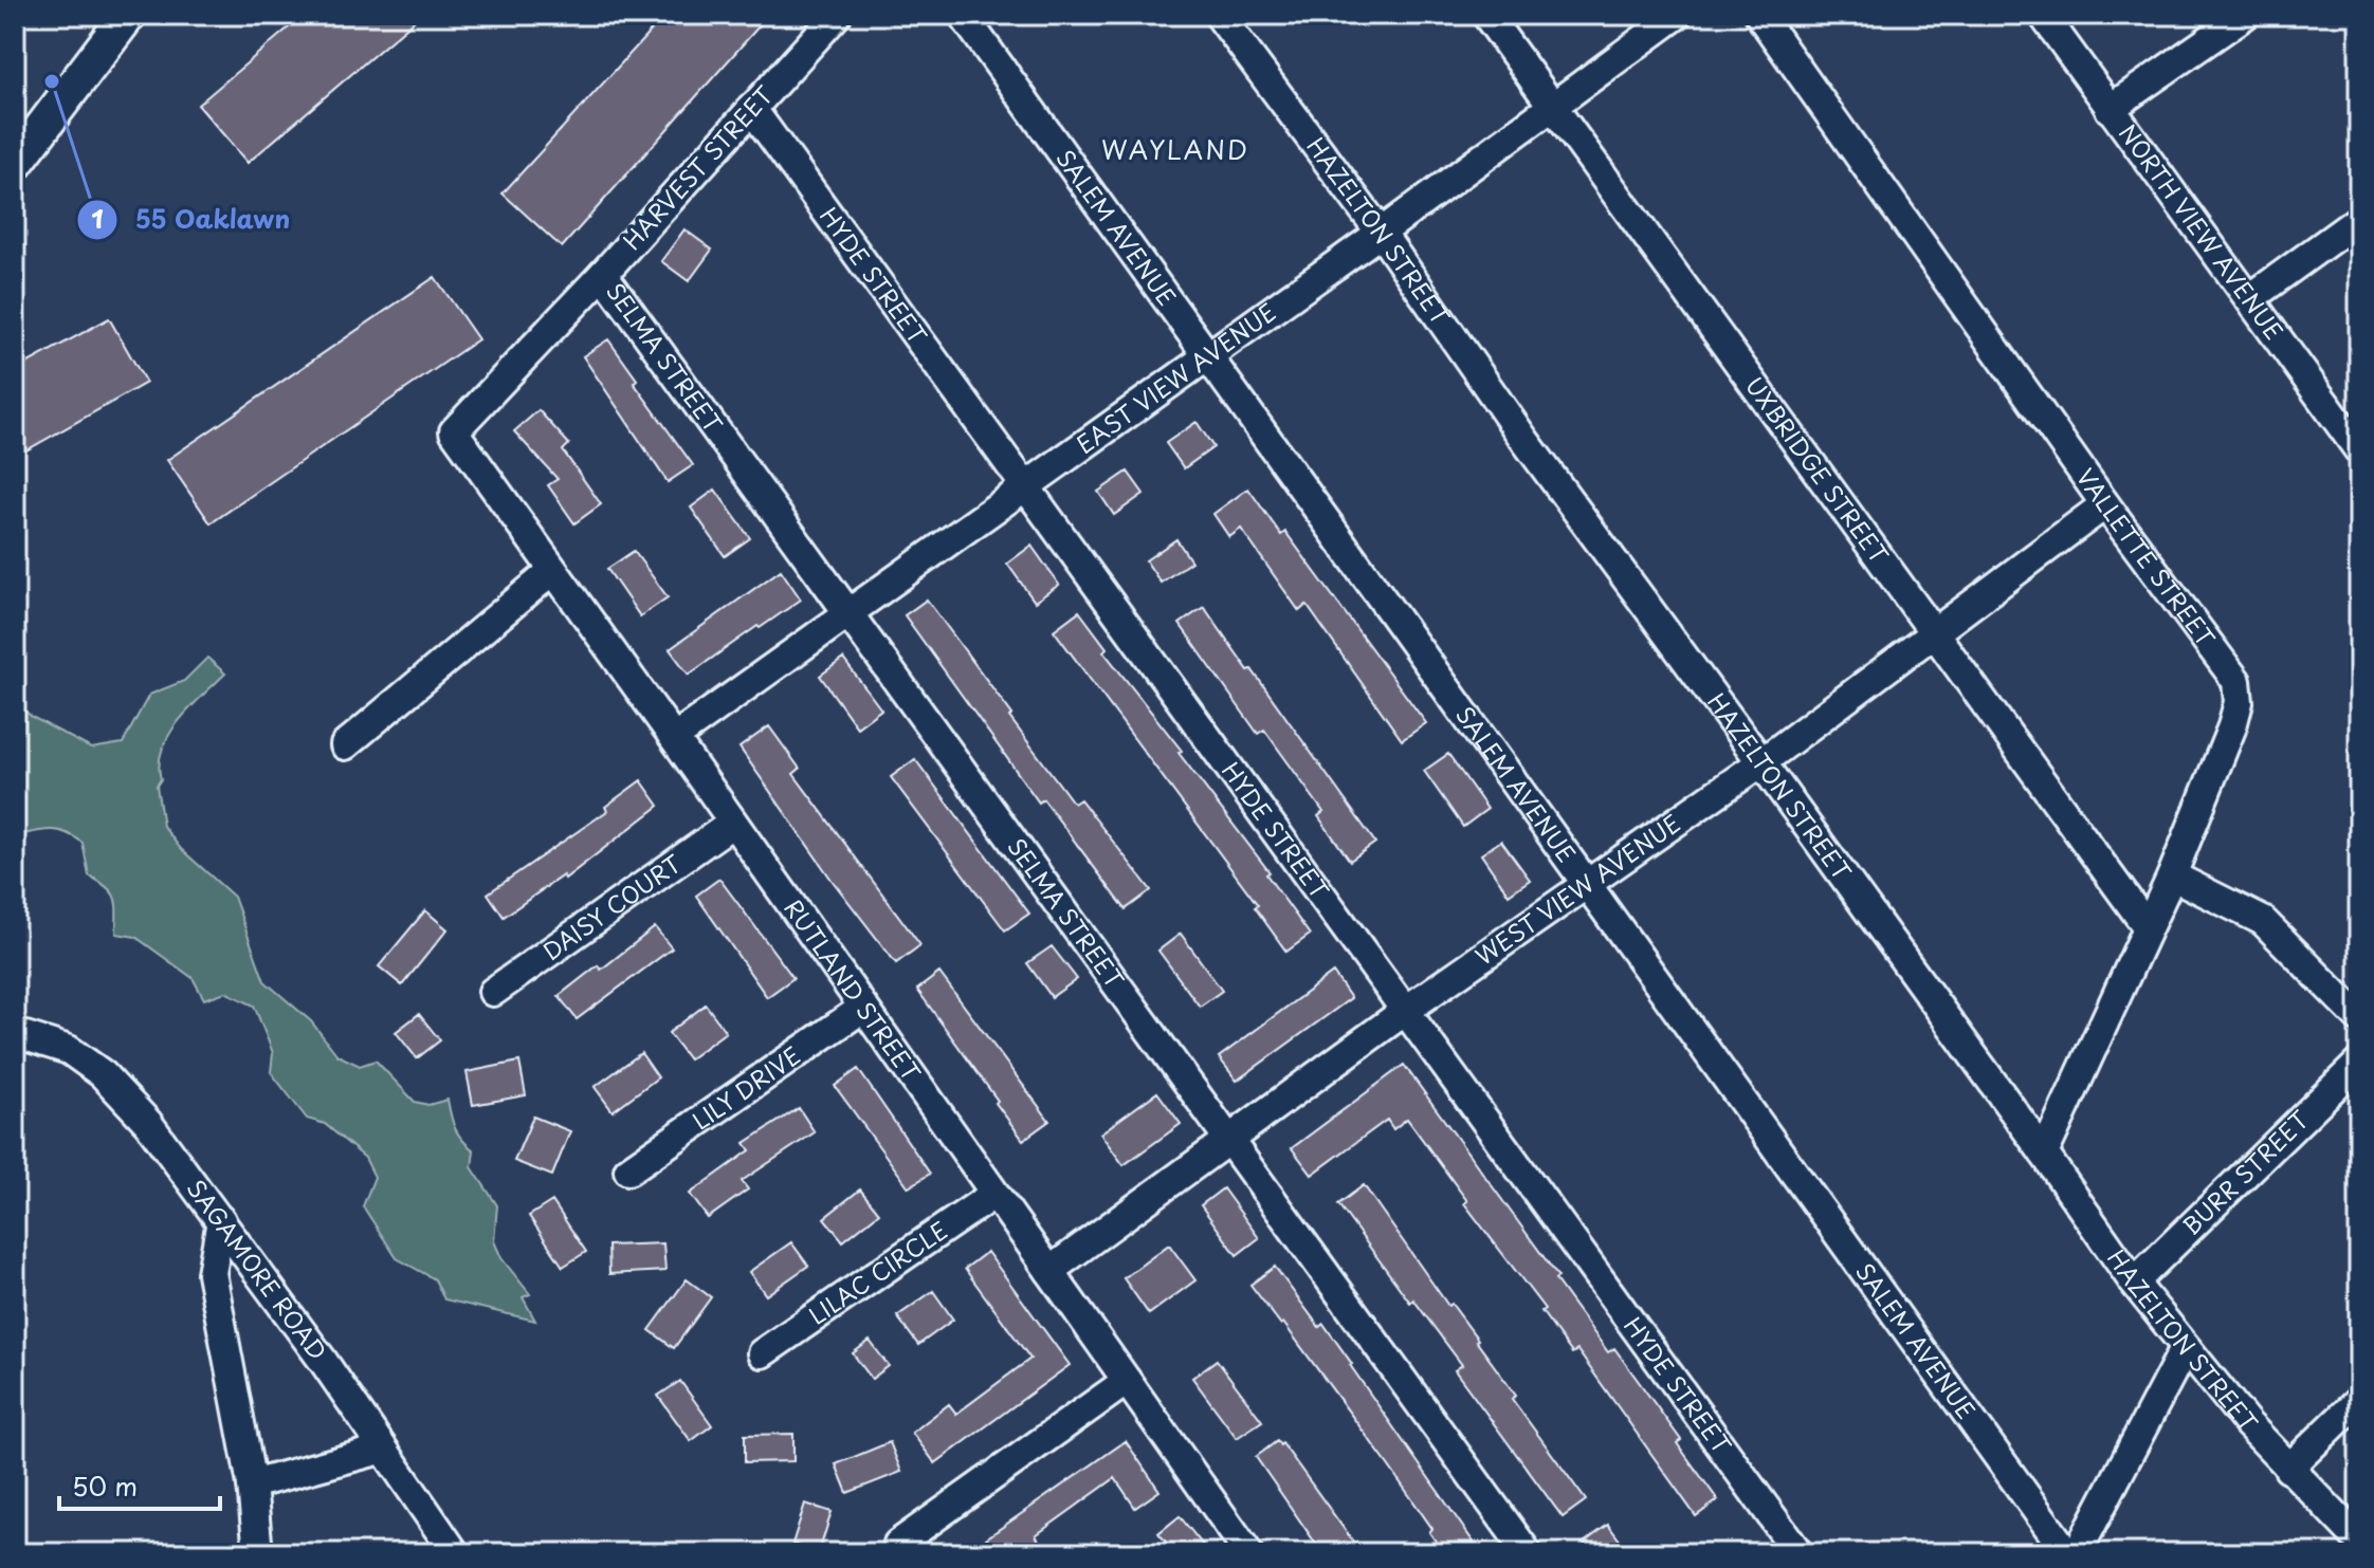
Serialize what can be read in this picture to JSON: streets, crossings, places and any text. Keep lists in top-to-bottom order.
{
  "streets": {
    "street": [
      "HARVEST STREET",
      "SALEM AVENUE",
      "HAZELTON STREET",
      "NORTH VIEW AVENUE",
      "HYDE STREET",
      "SELMA STREET",
      "EAST VIEW AVENUE",
      "UXBRIDGE STREET",
      "VALLETTE STREET",
      "WEST VIEW AVENUE",
      "DAISY COURT",
      "RUTLAND STREET",
      "LILY DRIVE",
      "BURR STREET",
      "SAGAMORE ROAD",
      "LILAC CIRCLE"
    ]
  },
  "crossings": [
    ["HARVEST STREET", "HYDE STREET"],
    ["HARVEST STREET", "SELMA STREET"],
    ["HARVEST STREET", "RUTLAND STREET"],
    ["SALEM AVENUE", "EAST VIEW AVENUE"],
    ["SALEM AVENUE", "WEST VIEW AVENUE"],
    ["HAZELTON STREET", "EAST VIEW AVENUE"],
    ["HAZELTON STREET", "VALLETTE STREET"],
    ["HAZELTON STREET", "WEST VIEW AVENUE"],
    ["HAZELTON STREET", "BURR STREET"],
    ["HYDE STREET", "EAST VIEW AVENUE"],
    ["HYDE STREET", "WEST VIEW AVENUE"],
    ["SELMA STREET", "EAST VIEW AVENUE"],
    ["SELMA STREET", "WEST VIEW AVENUE"],
    ["EAST VIEW AVENUE", "UXBRIDGE STREET"],
    ["EAST VIEW AVENUE", "RUTLAND STREET"],
    ["UXBRIDGE STREET", "VALLETTE STREET"],
    ["UXBRIDGE STREET", "WEST VIEW AVENUE"],
    ["VALLETTE STREET", "WEST VIEW AVENUE"],
    ["WEST VIEW AVENUE", "RUTLAND STREET"],
    ["DAISY COURT", "RUTLAND STREET"],
    ["RUTLAND STREET", "LILY DRIVE"],
    ["RUTLAND STREET", "LILAC CIRCLE"]
  ],
  "districts": ["WAYLAND"],
  "places": ["55 Oaklawn"],
  "scale_bar": "50 m"
}
